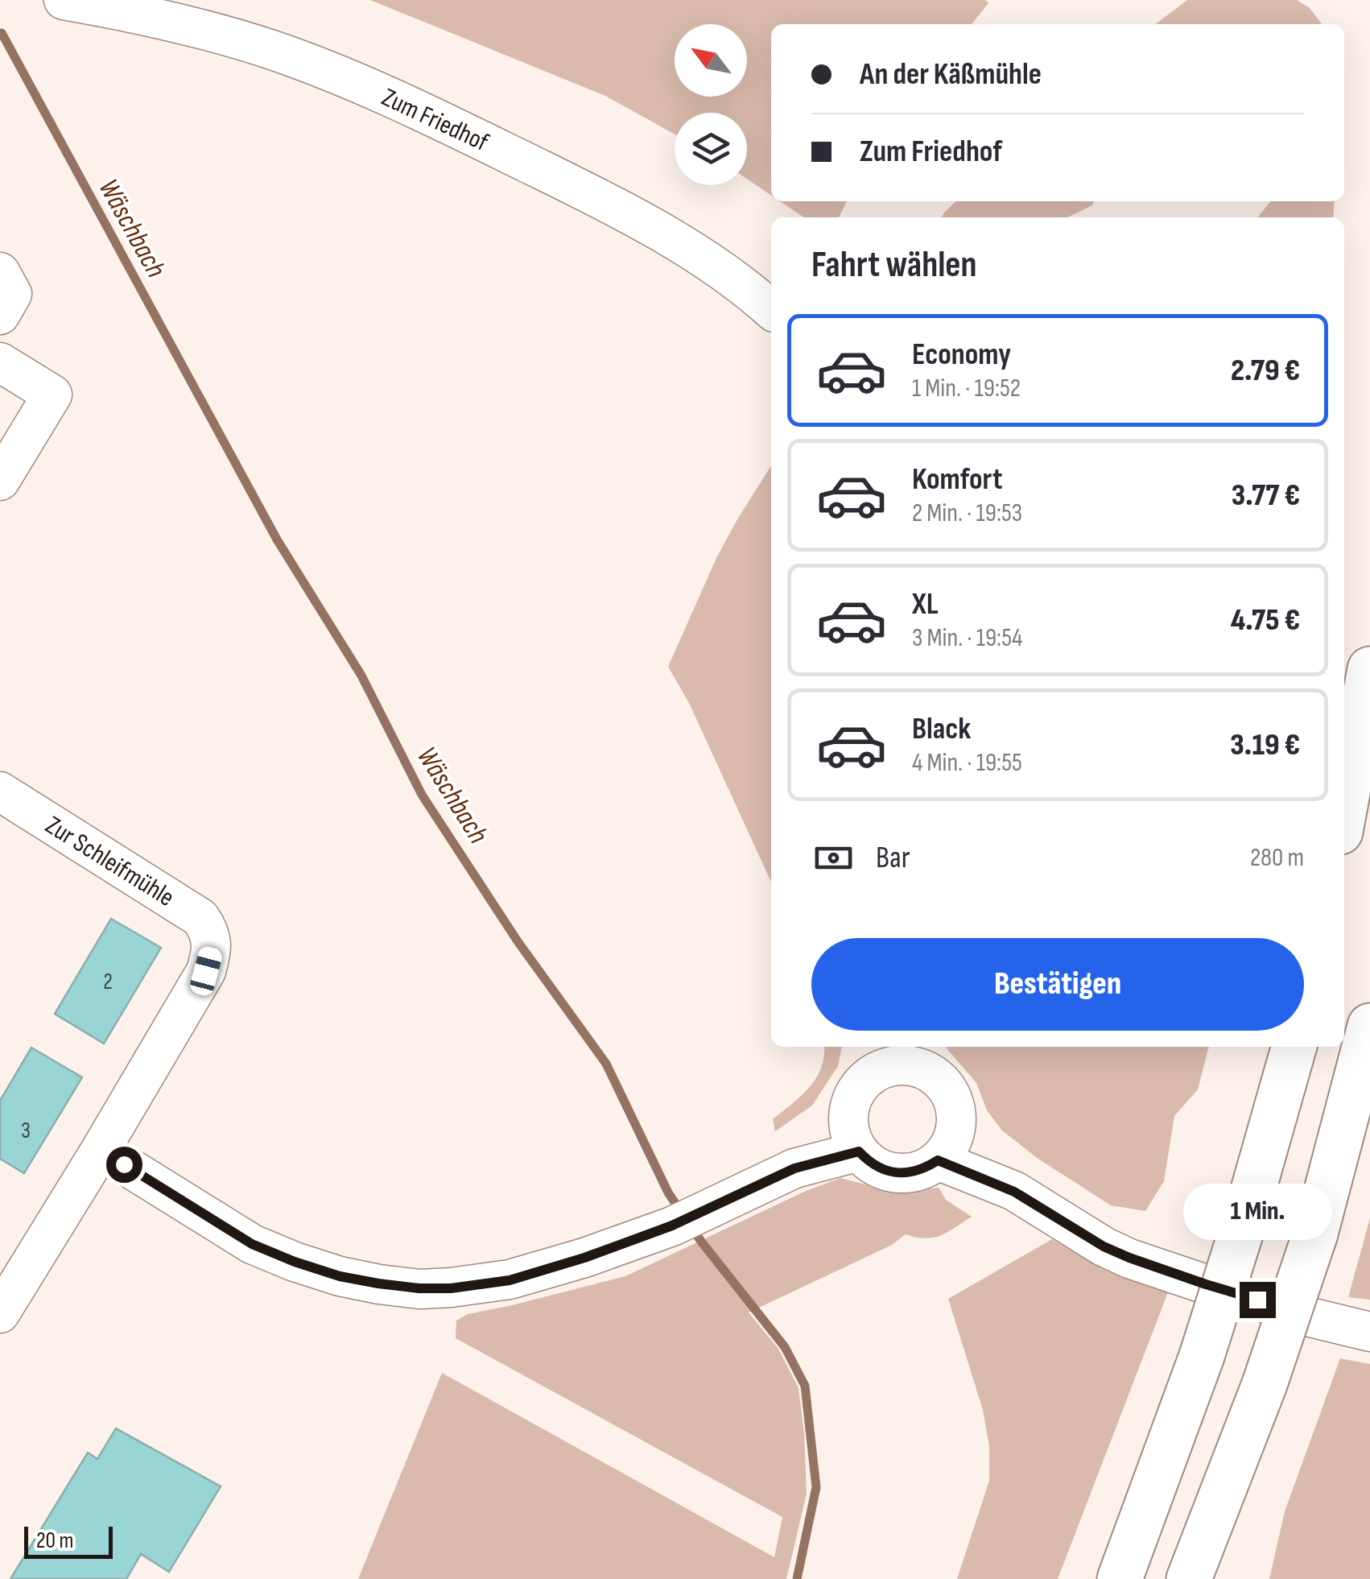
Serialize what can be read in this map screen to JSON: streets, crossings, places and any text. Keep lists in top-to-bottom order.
{
  "streets": {
    "street": ["Zum Friedhof", "Zur Schleifmühle"]
  },
  "water": ["Wäschbach"],
  "house_numbers": ["2", "3"],
  "scale_bar": "20 m",
  "north": "top left",
  "page": {
    "banner": ["An der Käßmühle", "Zum Friedhof"],
    "heading": "Fahrt wählen",
    "list": [
      {
        "name": "Economy",
        "note": "1 Min. · 19:52",
        "value": "2.79 €"
      },
      {
        "name": "Komfort",
        "note": "2 Min. · 19:53",
        "value": "3.77 €"
      },
      {
        "name": "XL",
        "note": "3 Min. · 19:54",
        "value": "4.75 €"
      },
      {
        "name": "Black",
        "note": "4 Min. · 19:55",
        "value": "3.19 €"
      }
    ],
    "pay": ["Bar", "280 m"],
    "buttons": "Bestätigen",
    "bubble": "1 Min.",
    "scale": "20 m"
  }
}
